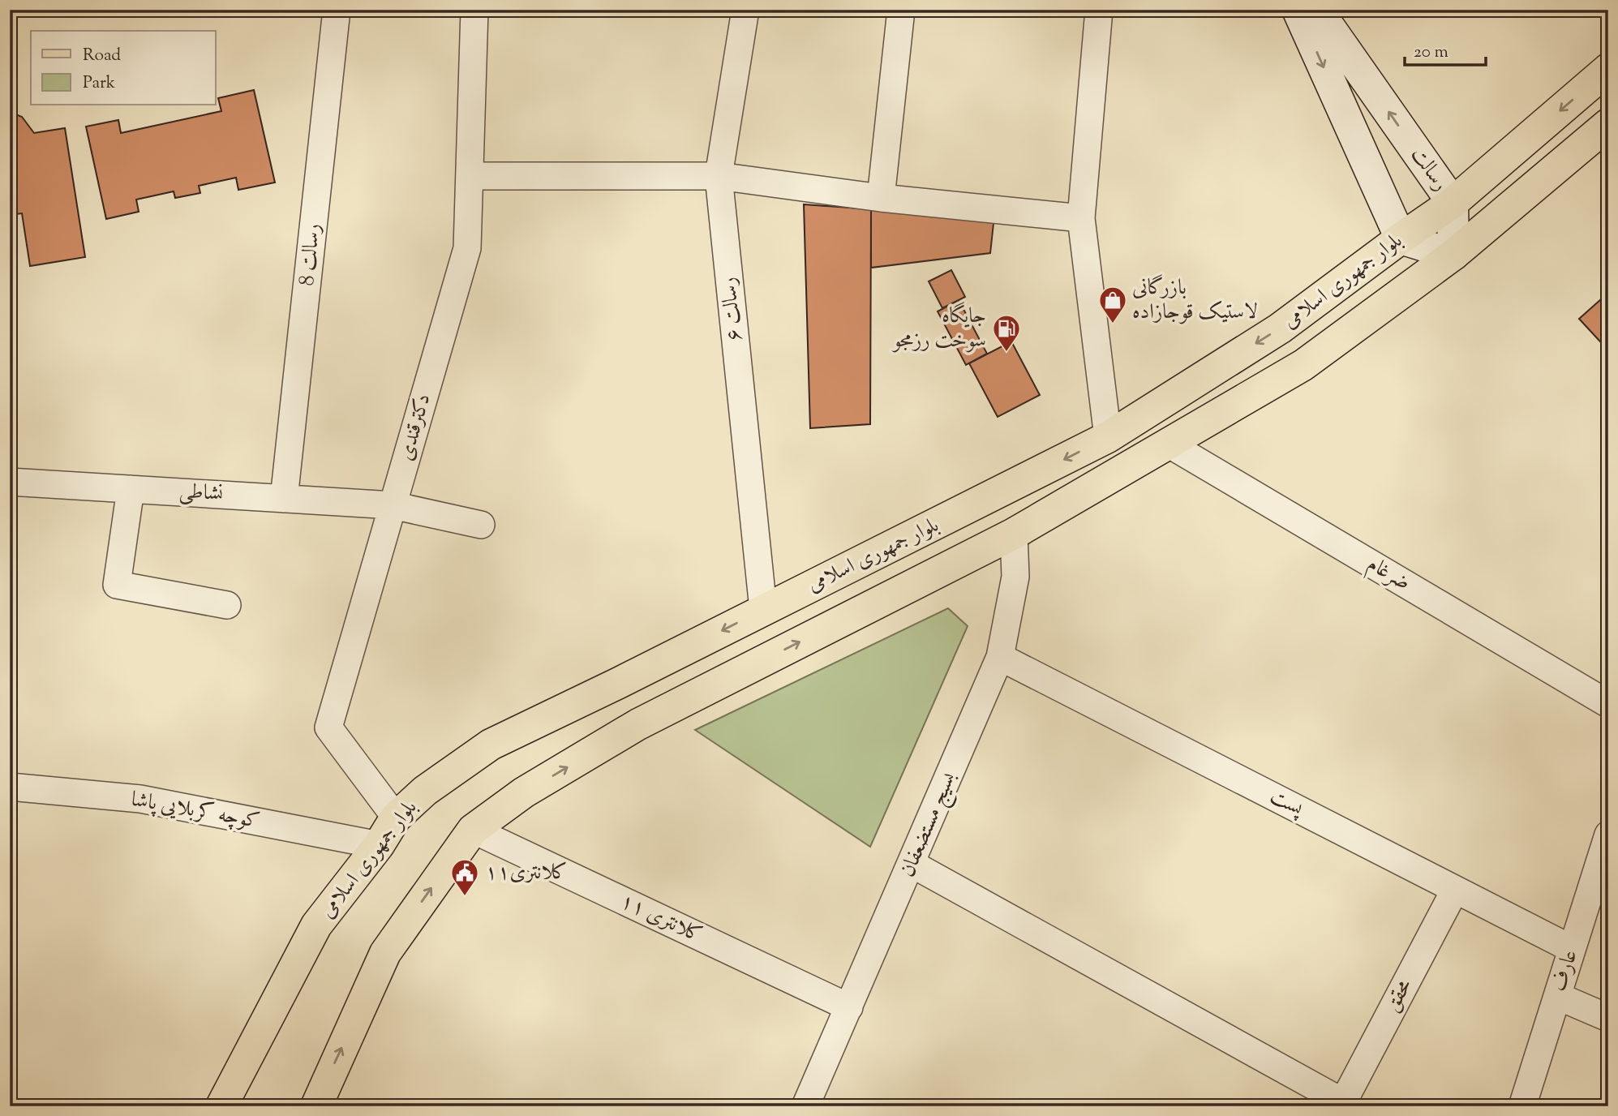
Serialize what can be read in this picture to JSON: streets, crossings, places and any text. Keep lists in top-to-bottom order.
{
  "streets": {
    "main road": ["رسالت", "بلوار جمهوری اسلامی"],
    "street": [
      "رسالت 8",
      "رسالت ۶",
      "دکترقندی",
      "نشاطی",
      "ضرغام",
      "پست",
      "کوچه کربلایی پاشا",
      "بسیج مستضعفان",
      "کلانتری ۱۱",
      "عارف",
      "محقق"
    ]
  },
  "crossings": [
    ["رسالت", "بلوار جمهوری اسلامی"],
    ["رسالت 8", "نشاطی"],
    ["بلوار جمهوری اسلامی", "رسالت ۶"],
    ["بلوار جمهوری اسلامی", "دکترقندی"],
    ["بلوار جمهوری اسلامی", "ضرغام"],
    ["بلوار جمهوری اسلامی", "کوچه کربلایی پاشا"],
    ["بلوار جمهوری اسلامی", "بسیج مستضعفان"],
    ["بلوار جمهوری اسلامی", "کلانتری ۱۱"],
    ["دکترقندی", "نشاطی"],
    ["پست", "بسیج مستضعفان"],
    ["پست", "عارف"],
    ["پست", "محقق"],
    ["بسیج مستضعفان", "کلانتری ۱۱"]
  ],
  "places": {
    "shop": ["بازرگانی لاستیک قوجازاده"],
    "fuel station": ["جایگاه سوخت رزمجو"],
    "public building": ["کلانتری۱۱"]
  },
  "legend": ["Road", "Park"],
  "scale_bar": "20 m"
}
